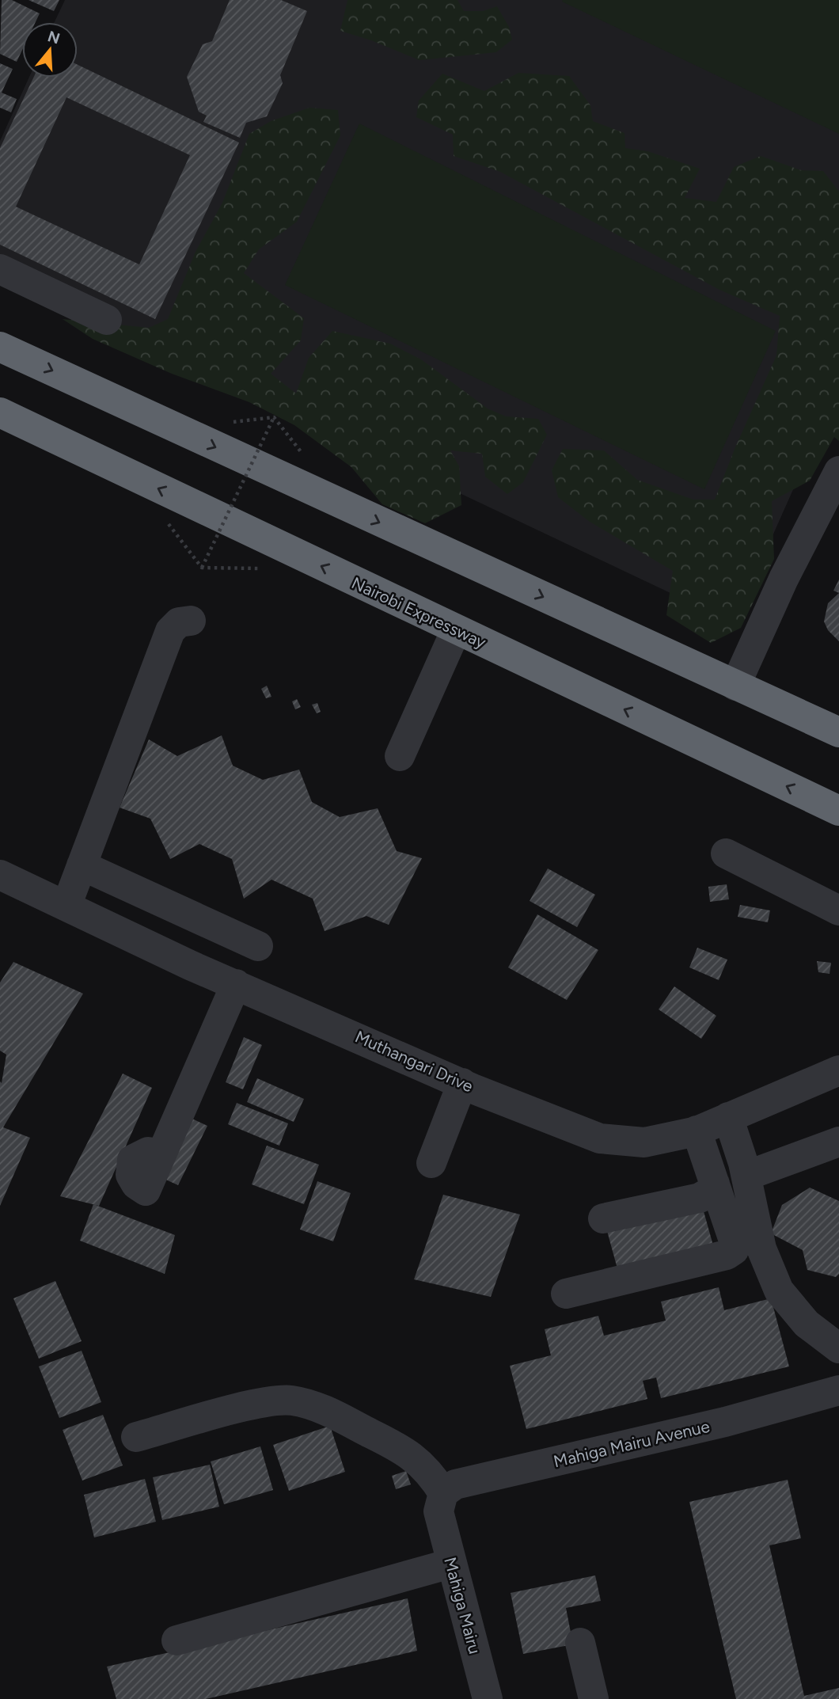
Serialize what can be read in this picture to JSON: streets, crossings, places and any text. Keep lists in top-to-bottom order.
{
  "streets": {
    "highway": ["Nairobi Expressway"],
    "street": ["Muthangari Drive", "Mahiga Mairu Avenue", "Mahiga Mairu"]
  },
  "crossings": [
    ["Mahiga Mairu Avenue", "Mahiga Mairu"]
  ],
  "north": "top"
}
